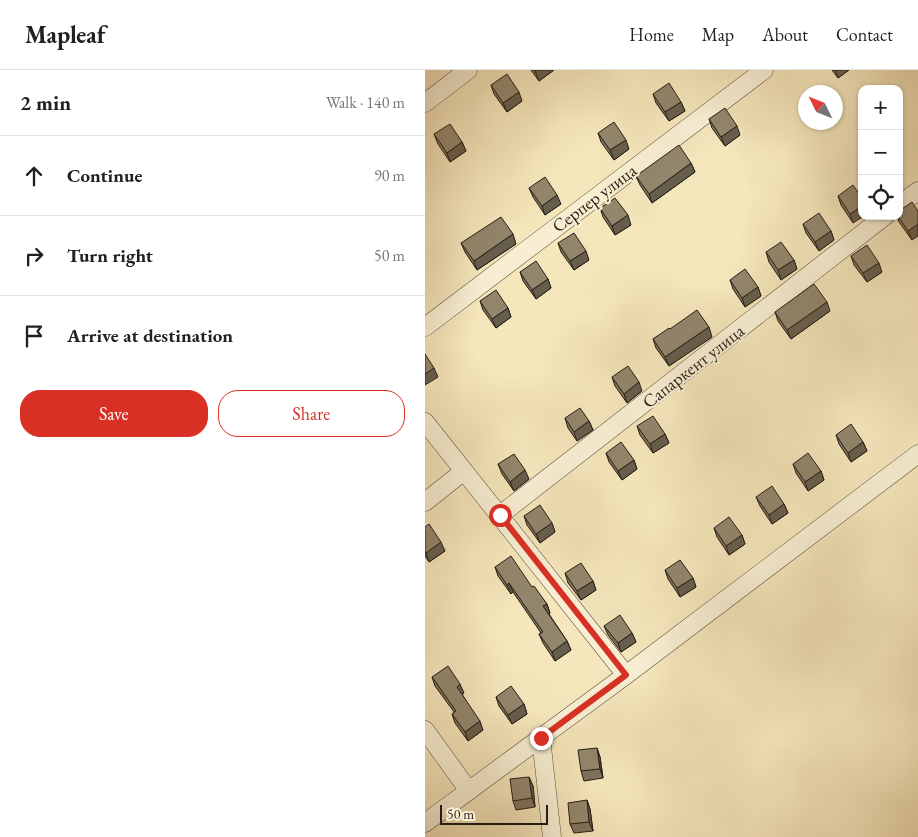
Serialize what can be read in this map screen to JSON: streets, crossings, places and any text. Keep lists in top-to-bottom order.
{
  "streets": {
    "street": ["Серпер улица", "Сапаркент улица"]
  },
  "scale_bar": "50 m",
  "north": "top left",
  "page": {
    "header": "Mapleaf",
    "nav": [
      "Home",
      "Map",
      "About",
      "Contact"
    ],
    "heading": ["2 min", "Walk · 140 m"],
    "map_buttons": ["+", "−"],
    "list": [
      ["Continue", "90 m"],
      ["Turn right", "50 m"],
      "Arrive at destination"
    ],
    "buttons": ["Save", "Share"],
    "scale": "50 m"
  }
}
